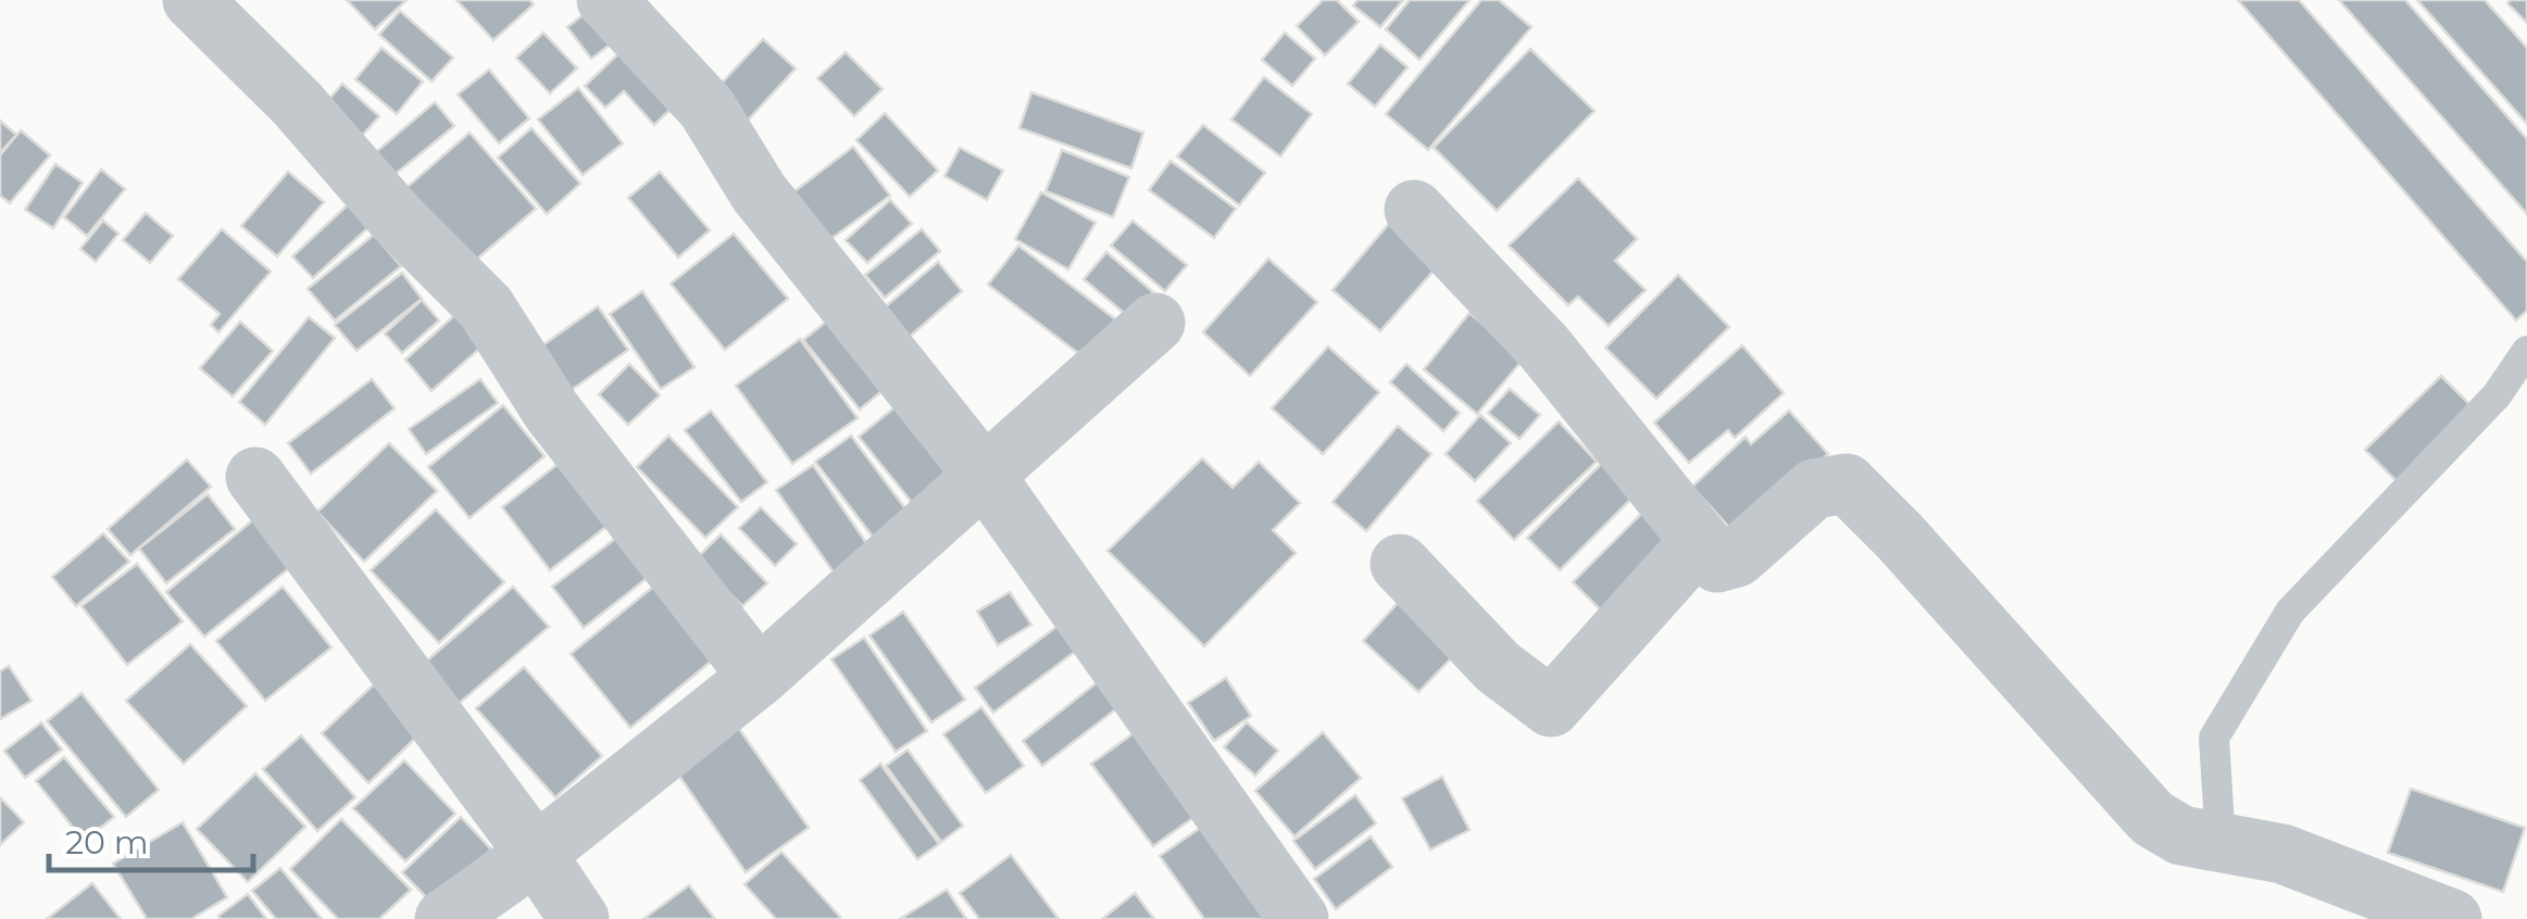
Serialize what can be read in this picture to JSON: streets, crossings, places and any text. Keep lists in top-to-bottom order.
{
  "scale_bar": "20 m"
}
